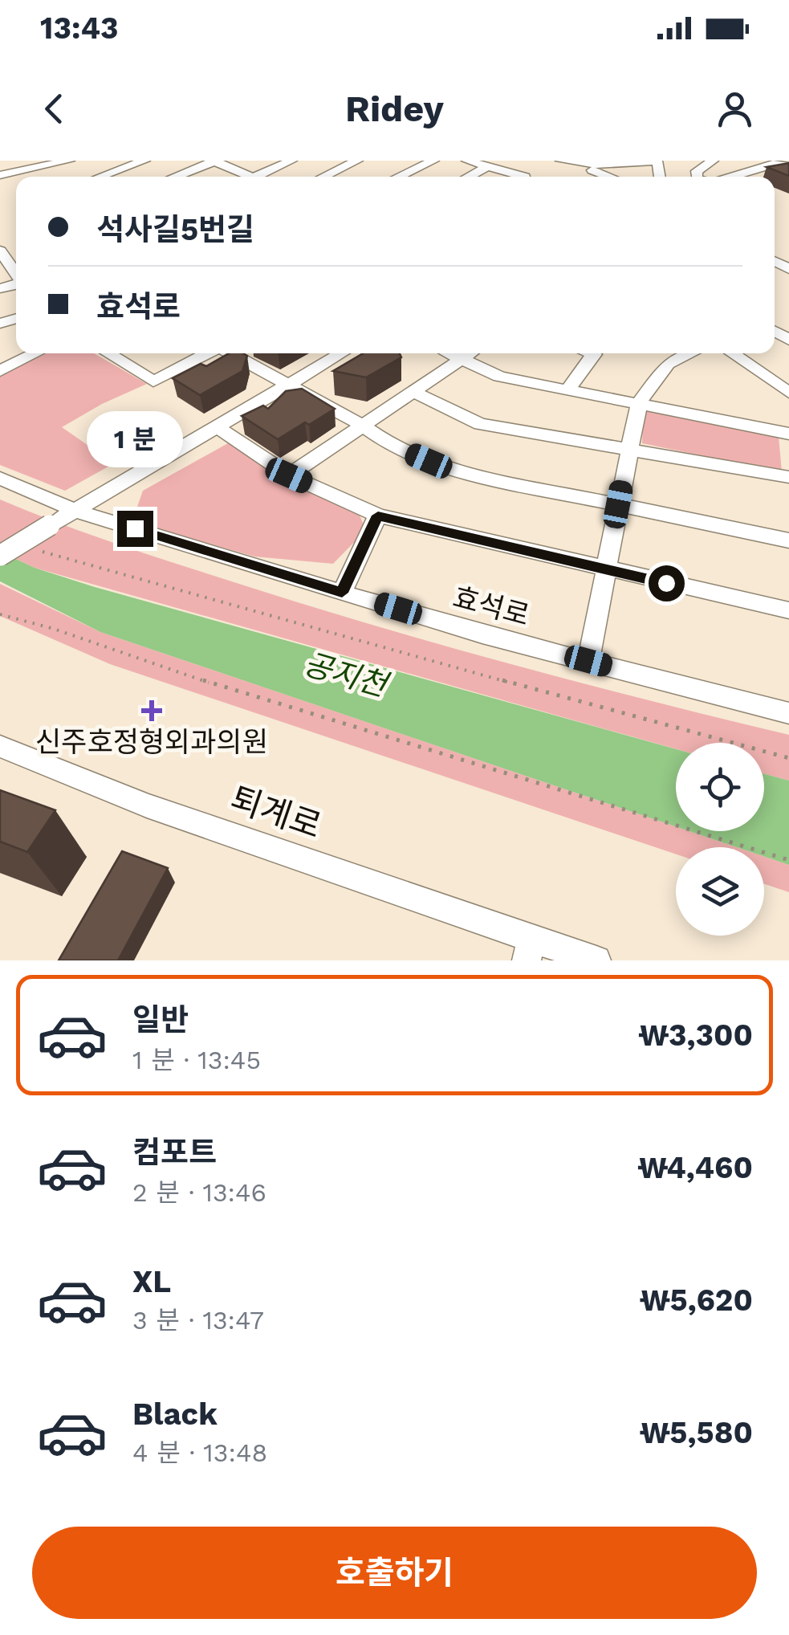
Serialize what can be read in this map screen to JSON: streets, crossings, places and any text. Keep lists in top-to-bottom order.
{
  "streets": {
    "street": ["효석로", "퇴계로"]
  },
  "water": ["공지천"],
  "places": {
    "health": ["신주호정형외과의원"]
  },
  "page": {
    "status": "13:43",
    "header": "Ridey",
    "banner": ["석사길5번길", "효석로"],
    "bubble": "1 분",
    "list": [
      {
        "name": "일반",
        "note": "1 분 · 13:45",
        "value": "₩3,300"
      },
      {
        "name": "컴포트",
        "note": "2 분 · 13:46",
        "value": "₩4,460"
      },
      {
        "name": "XL",
        "note": "3 분 · 13:47",
        "value": "₩5,620"
      },
      {
        "name": "Black",
        "note": "4 분 · 13:48",
        "value": "₩5,580"
      }
    ],
    "buttons": "호출하기"
  }
}
